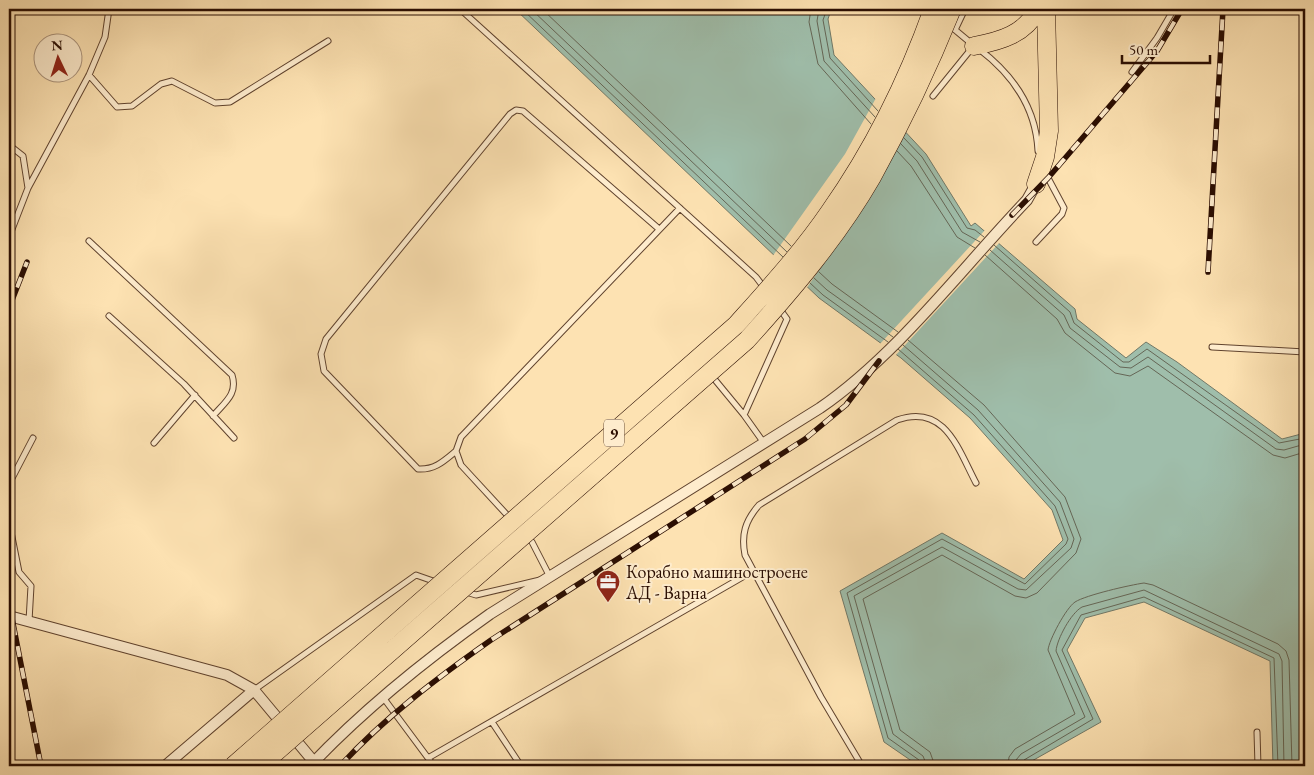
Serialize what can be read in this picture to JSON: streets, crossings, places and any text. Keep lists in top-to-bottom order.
{
  "streets": {
    "highway": ["9"]
  },
  "places": {
    "office": ["Корабно машиностроене АД - Варна"]
  },
  "scale_bar": "50 m",
  "north": "top"
}
